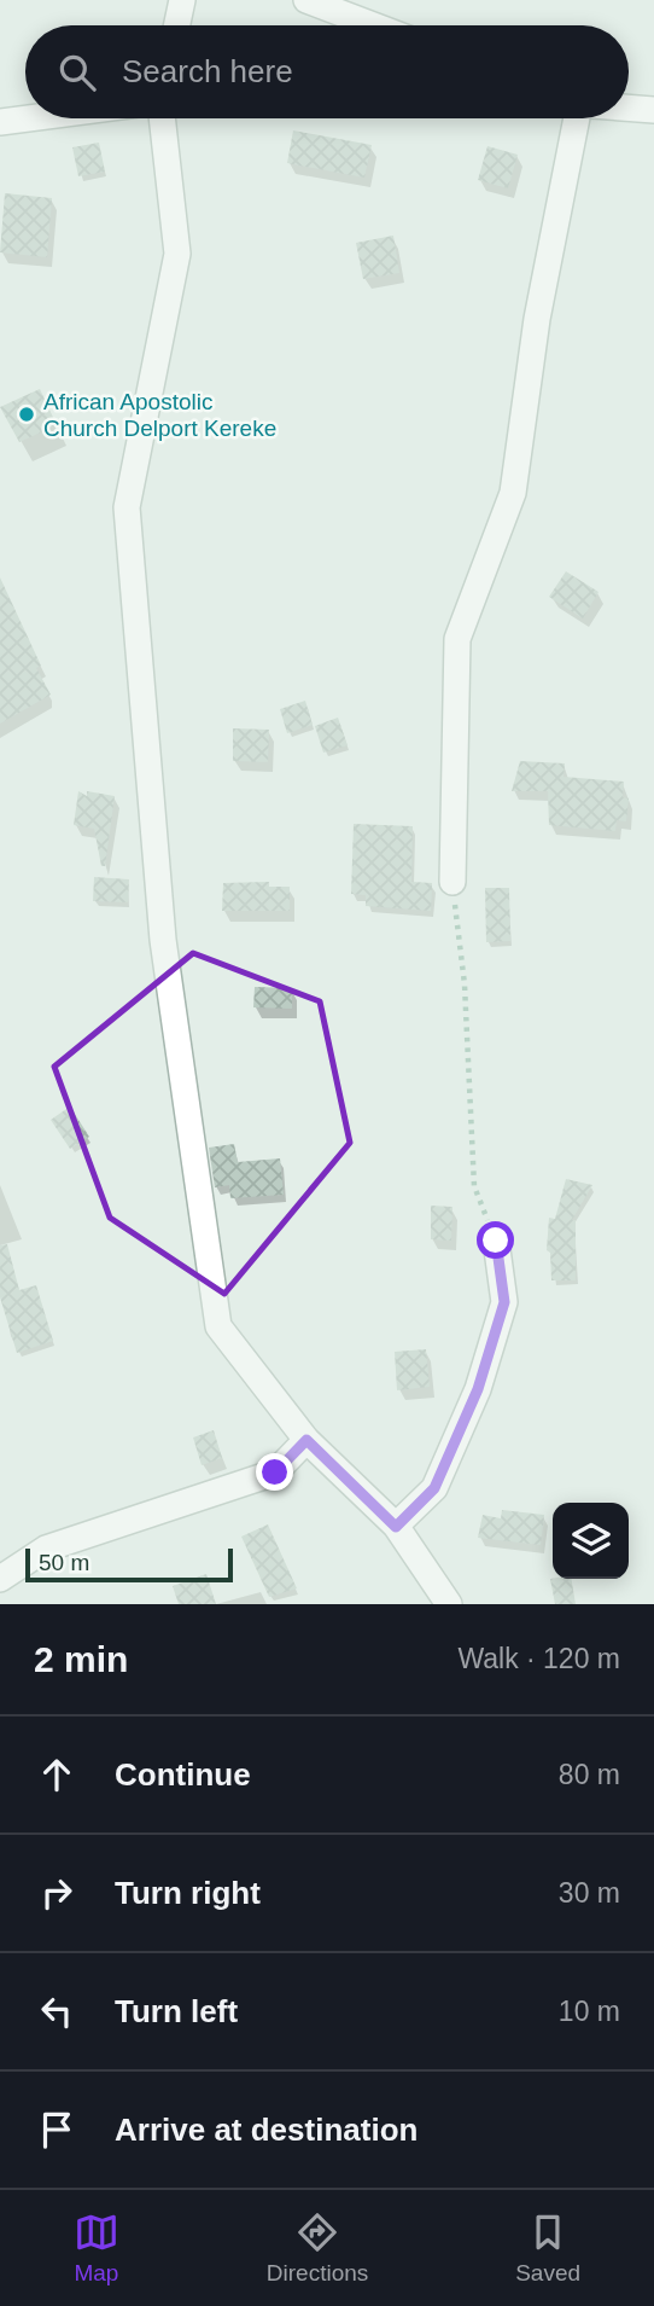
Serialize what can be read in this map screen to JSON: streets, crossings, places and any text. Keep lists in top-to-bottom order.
{
  "places": ["African Apostolic Church Delport Kereke"],
  "scale_bar": "50 m",
  "page": {
    "search": "Search here",
    "scale": "50 m",
    "heading": ["2 min", "Walk · 120 m"],
    "list": [
      ["Continue", "80 m"],
      ["Turn right", "30 m"],
      ["Turn left", "10 m"],
      "Arrive at destination"
    ],
    "nav": ["Map", "Directions", "Saved"]
  }
}
